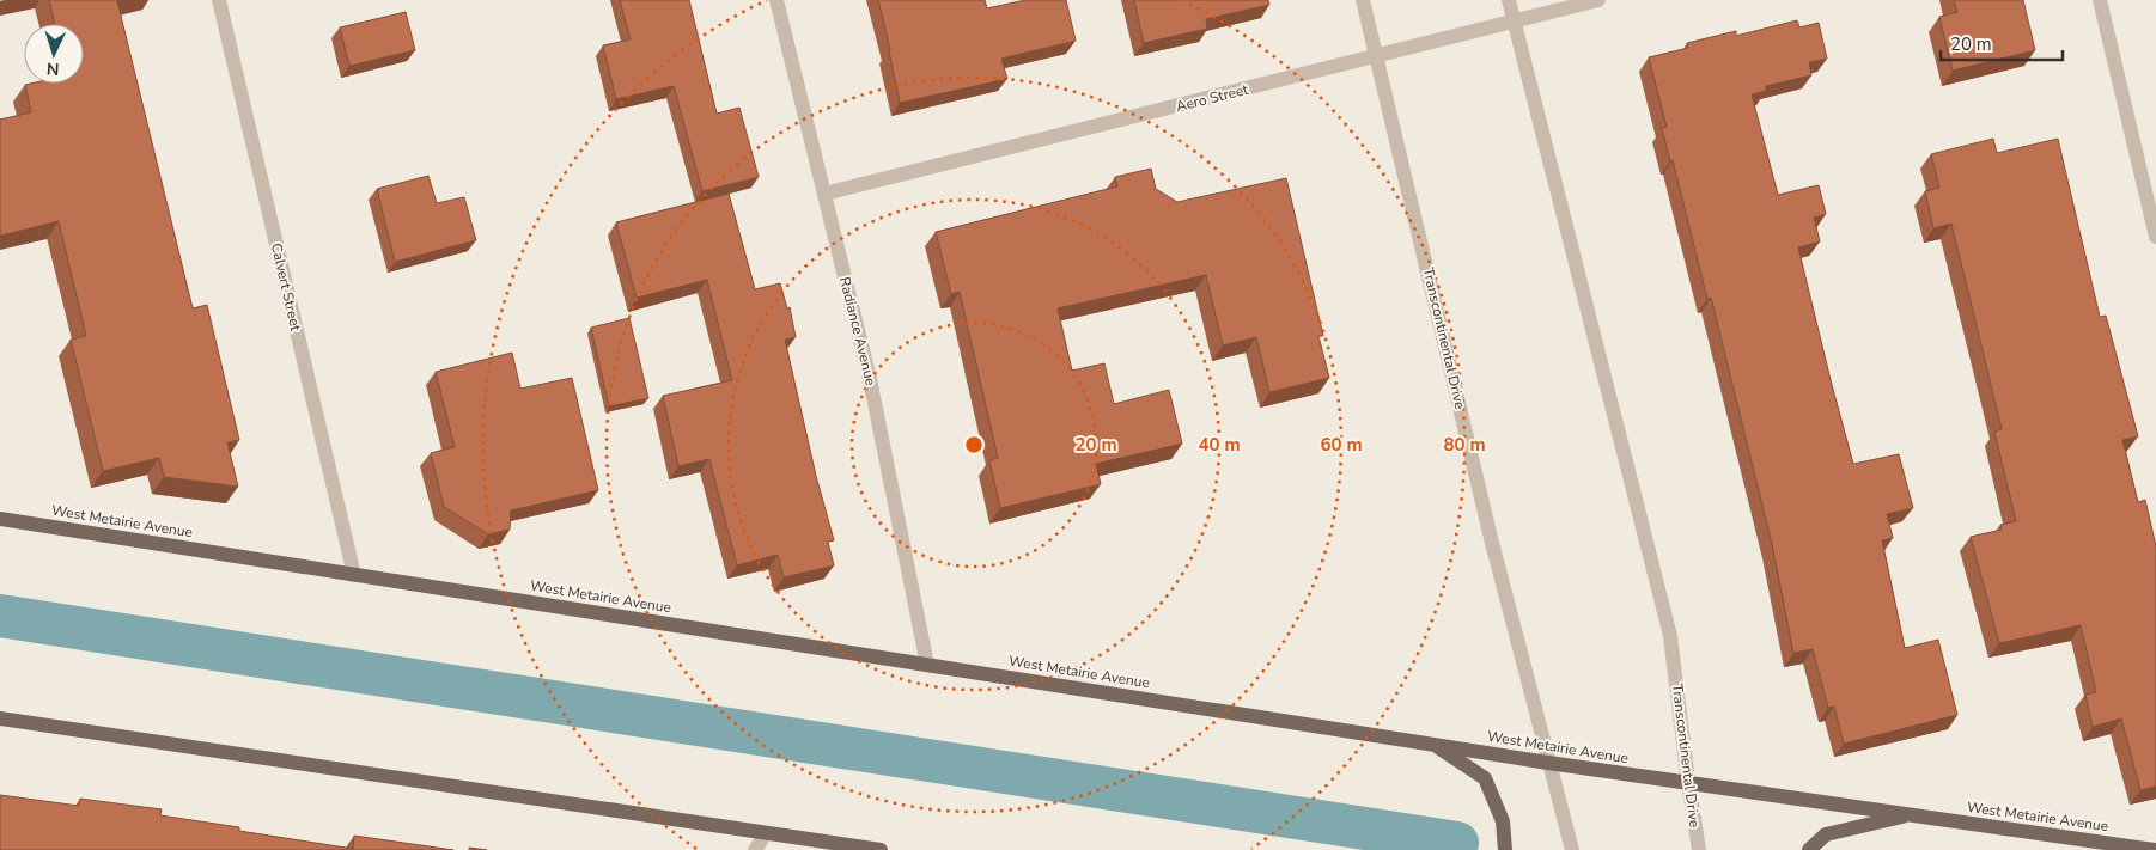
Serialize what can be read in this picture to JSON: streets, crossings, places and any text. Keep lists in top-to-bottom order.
{
  "streets": {
    "main road": ["West Metairie Avenue"],
    "street": [
      "Aero Street",
      "Calvert Street",
      "Radiance Avenue",
      "Transcontinental Drive"
    ]
  },
  "crossings": [
    ["Aero Street", "Radiance Avenue"],
    ["Aero Street", "Transcontinental Drive"],
    ["Calvert Street", "West Metairie Avenue"],
    ["Radiance Avenue", "West Metairie Avenue"],
    ["Transcontinental Drive", "West Metairie Avenue"]
  ],
  "scale_bar": "20 m",
  "north": "bottom",
  "rings": [
    "20 m",
    "40 m",
    "60 m",
    "80 m"
  ]
}
